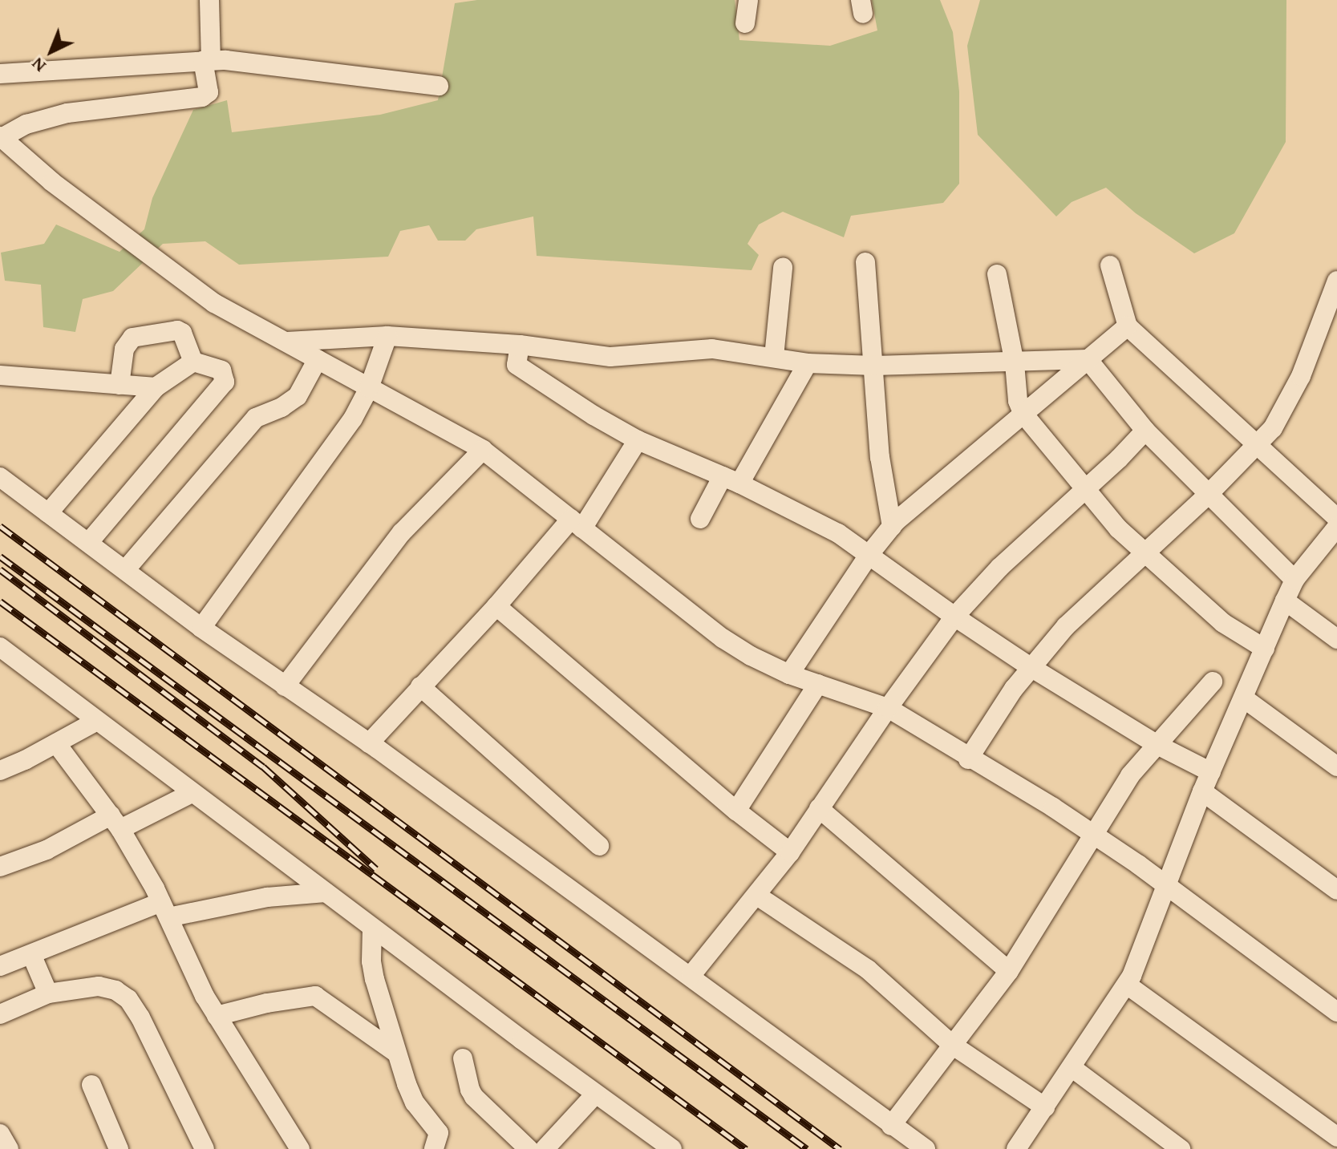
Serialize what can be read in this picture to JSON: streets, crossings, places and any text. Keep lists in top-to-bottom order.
{
  "north": "bottom left"
}
